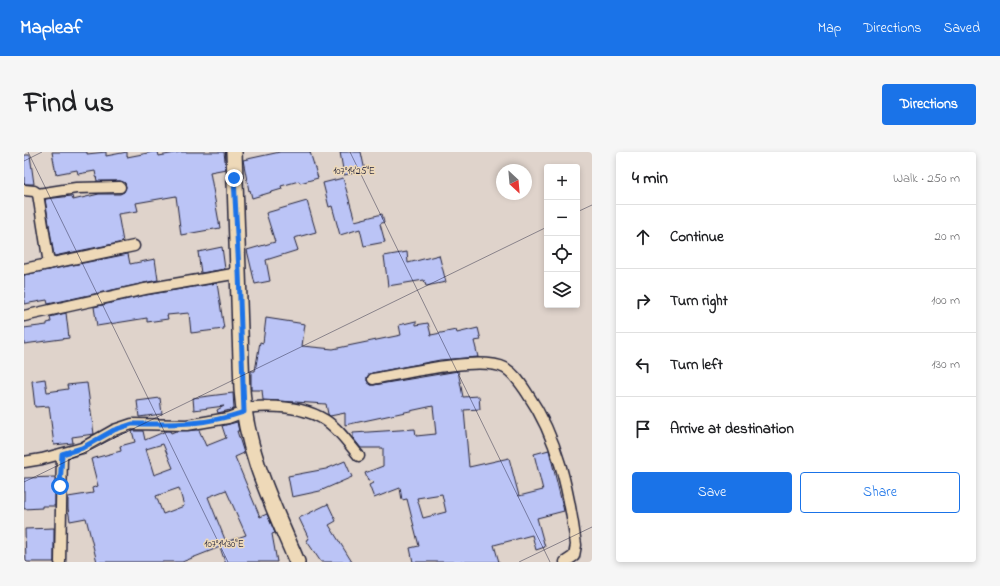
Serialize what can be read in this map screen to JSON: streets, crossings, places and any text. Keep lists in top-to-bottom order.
{
  "north": "bottom right",
  "page": {
    "header": "Mapleaf",
    "nav": ["Map", "Directions", "Saved"],
    "title": "Find us",
    "buttons": [
      "Directions",
      ["Save", "Share"]
    ],
    "heading": ["4 min", "Walk · 250 m"],
    "map_buttons": ["+", "−"],
    "list": [
      ["Continue", "20 m"],
      ["Turn right", "100 m"],
      ["Turn left", "130 m"],
      "Arrive at destination"
    ]
  },
  "coordinates": ["107°14'25\"E", "107°14'30\"E"]
}
